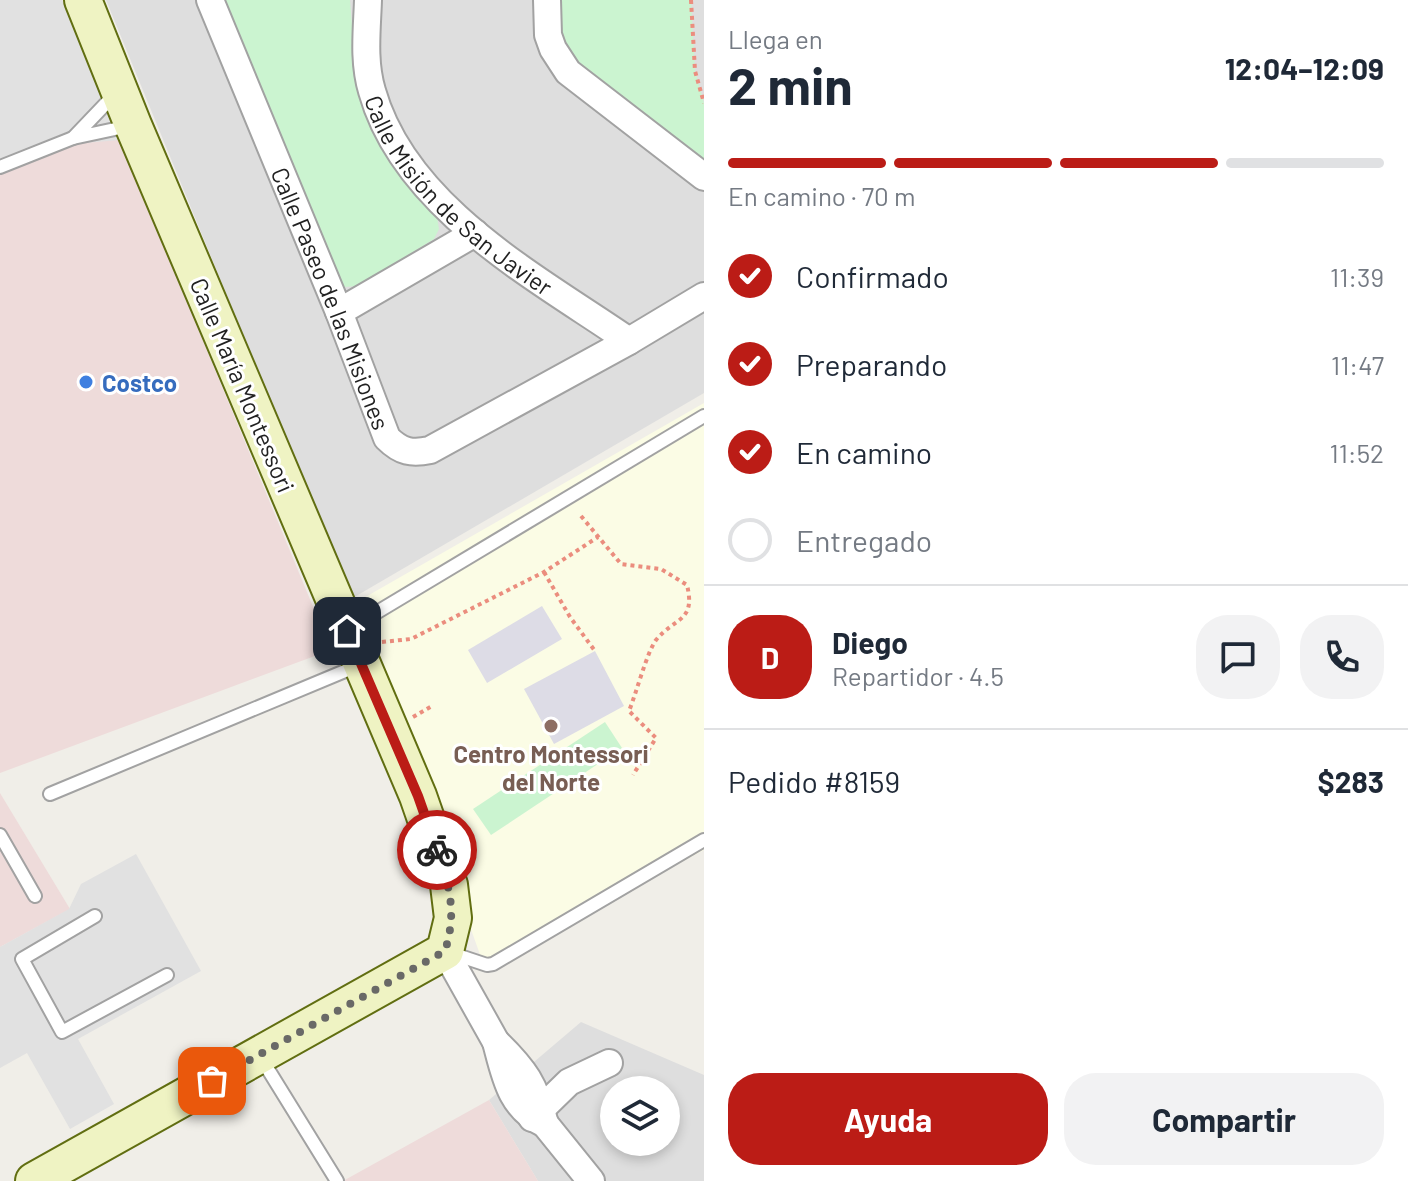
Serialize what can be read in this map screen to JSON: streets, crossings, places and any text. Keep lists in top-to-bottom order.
{
  "streets": {
    "street": ["Calle Misión de San Javier", "Calle Paseo de las Misiones", "Calle María Montessori"]
  },
  "crossings": [
    ["Calle Misión de San Javier", "Calle Paseo de las Misiones"]
  ],
  "places": ["Costco", "Centro Montessori del Norte"],
  "page": {
    "heading": ["2 min", "Llega en", "12:04–12:09"],
    "panel": [
      "Diego",
      "Repartidor · 4.5",
      "Pedido #8159",
      "$283"
    ],
    "bar": "En camino · 70 m",
    "list": [
      ["Confirmado", "11:39"],
      ["Preparando", "11:47"],
      ["En camino", "11:52"],
      "Entregado"
    ],
    "round": "D",
    "buttons": ["Ayuda", "Compartir"]
  }
}
